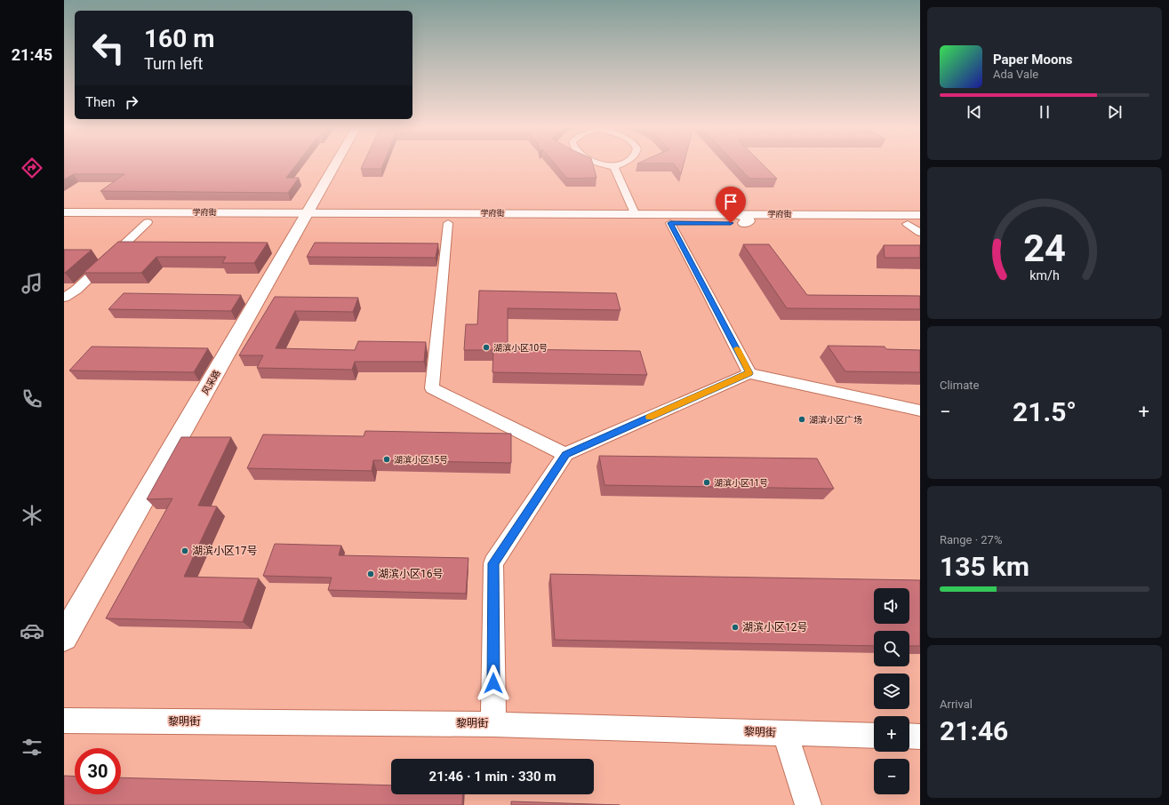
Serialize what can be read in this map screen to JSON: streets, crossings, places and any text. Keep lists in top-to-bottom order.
{
  "streets": {
    "main road": ["学府街", "风采路"],
    "street": ["黎明街"]
  },
  "crossings": [
    ["学府街", "风采路"]
  ],
  "places": [
    "湖滨小区10号",
    "湖滨小区广场",
    "湖滨小区15号",
    "湖滨小区11号",
    "湖滨小区17号",
    "湖滨小区16号",
    "湖滨小区12号"
  ],
  "page": {
    "tabs": "21:45",
    "turn": ["160 m", "Turn left"],
    "song": ["Paper Moons", "Ada Vale"],
    "then": "Then",
    "tile": [
      "Climate",
      ["Range · 27%", "135 km"],
      ["Arrival", "21:46"]
    ],
    "heat": ["−", "21.5°", "+"],
    "map_buttons": ["+", "−"],
    "limit": "30",
    "trip": "21:46 · 1 min · 330 m",
    "gauge": ["24", "km/h"]
  }
}
